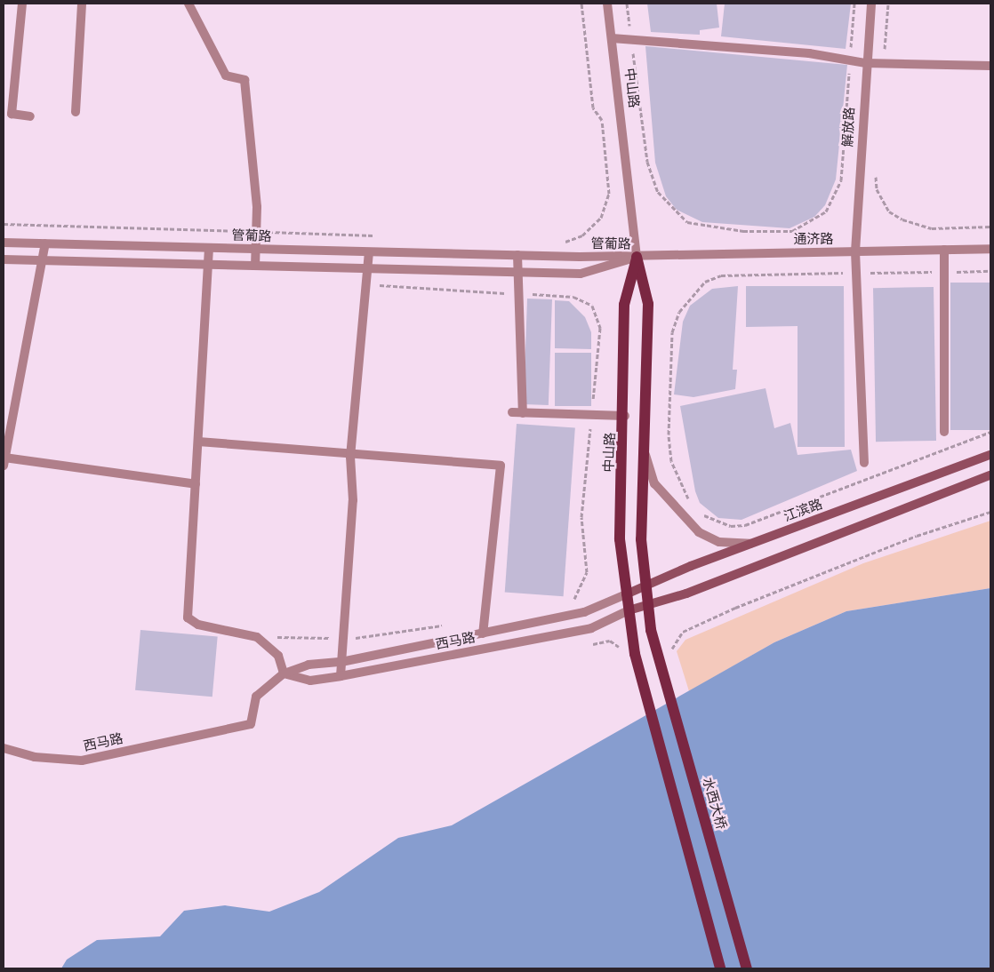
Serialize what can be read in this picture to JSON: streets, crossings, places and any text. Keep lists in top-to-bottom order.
{
  "streets": {
    "main road": ["中山路", "江滨路", "水西大桥"],
    "street": [
      "解放路",
      "管葡路",
      "通济路",
      "西马路"
    ]
  },
  "crossings": [
    ["中山路", "管葡路"],
    ["中山路", "通济路"],
    ["中山路", "江滨路"],
    ["中山路", "西马路"],
    ["中山路", "水西大桥"],
    ["解放路", "通济路"],
    ["管葡路", "通济路"],
    ["江滨路", "西马路"]
  ]
}
